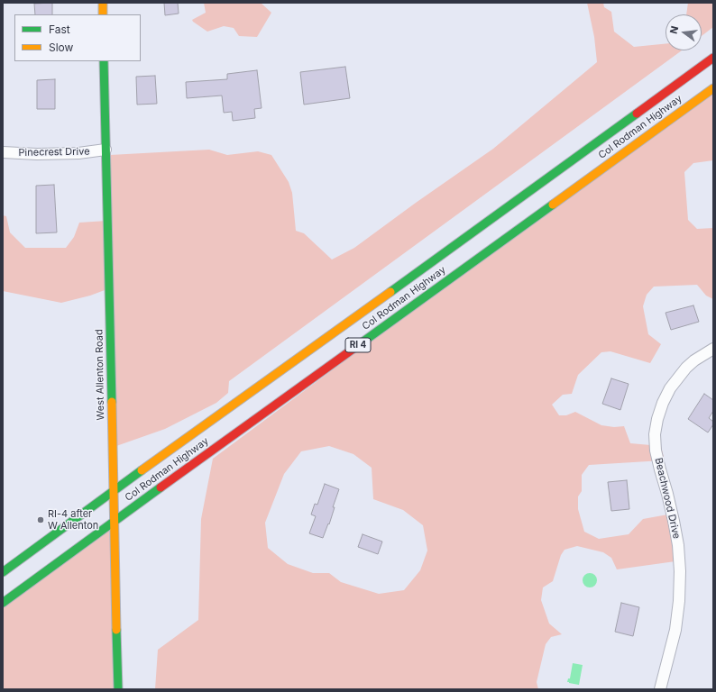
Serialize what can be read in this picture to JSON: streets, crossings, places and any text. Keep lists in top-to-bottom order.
{
  "streets": {
    "main road": ["Col Rodman Highway", "RI 4", "West Allenton Road"],
    "street": ["Pinecrest Drive", "Beachwood Drive"]
  },
  "crossings": [
    ["Col Rodman Highway", "West Allenton Road"],
    ["Pinecrest Drive", "West Allenton Road"]
  ],
  "places": ["RI-4 after W Allenton"],
  "legend": ["Fast", "Slow"],
  "north": "left"
}
